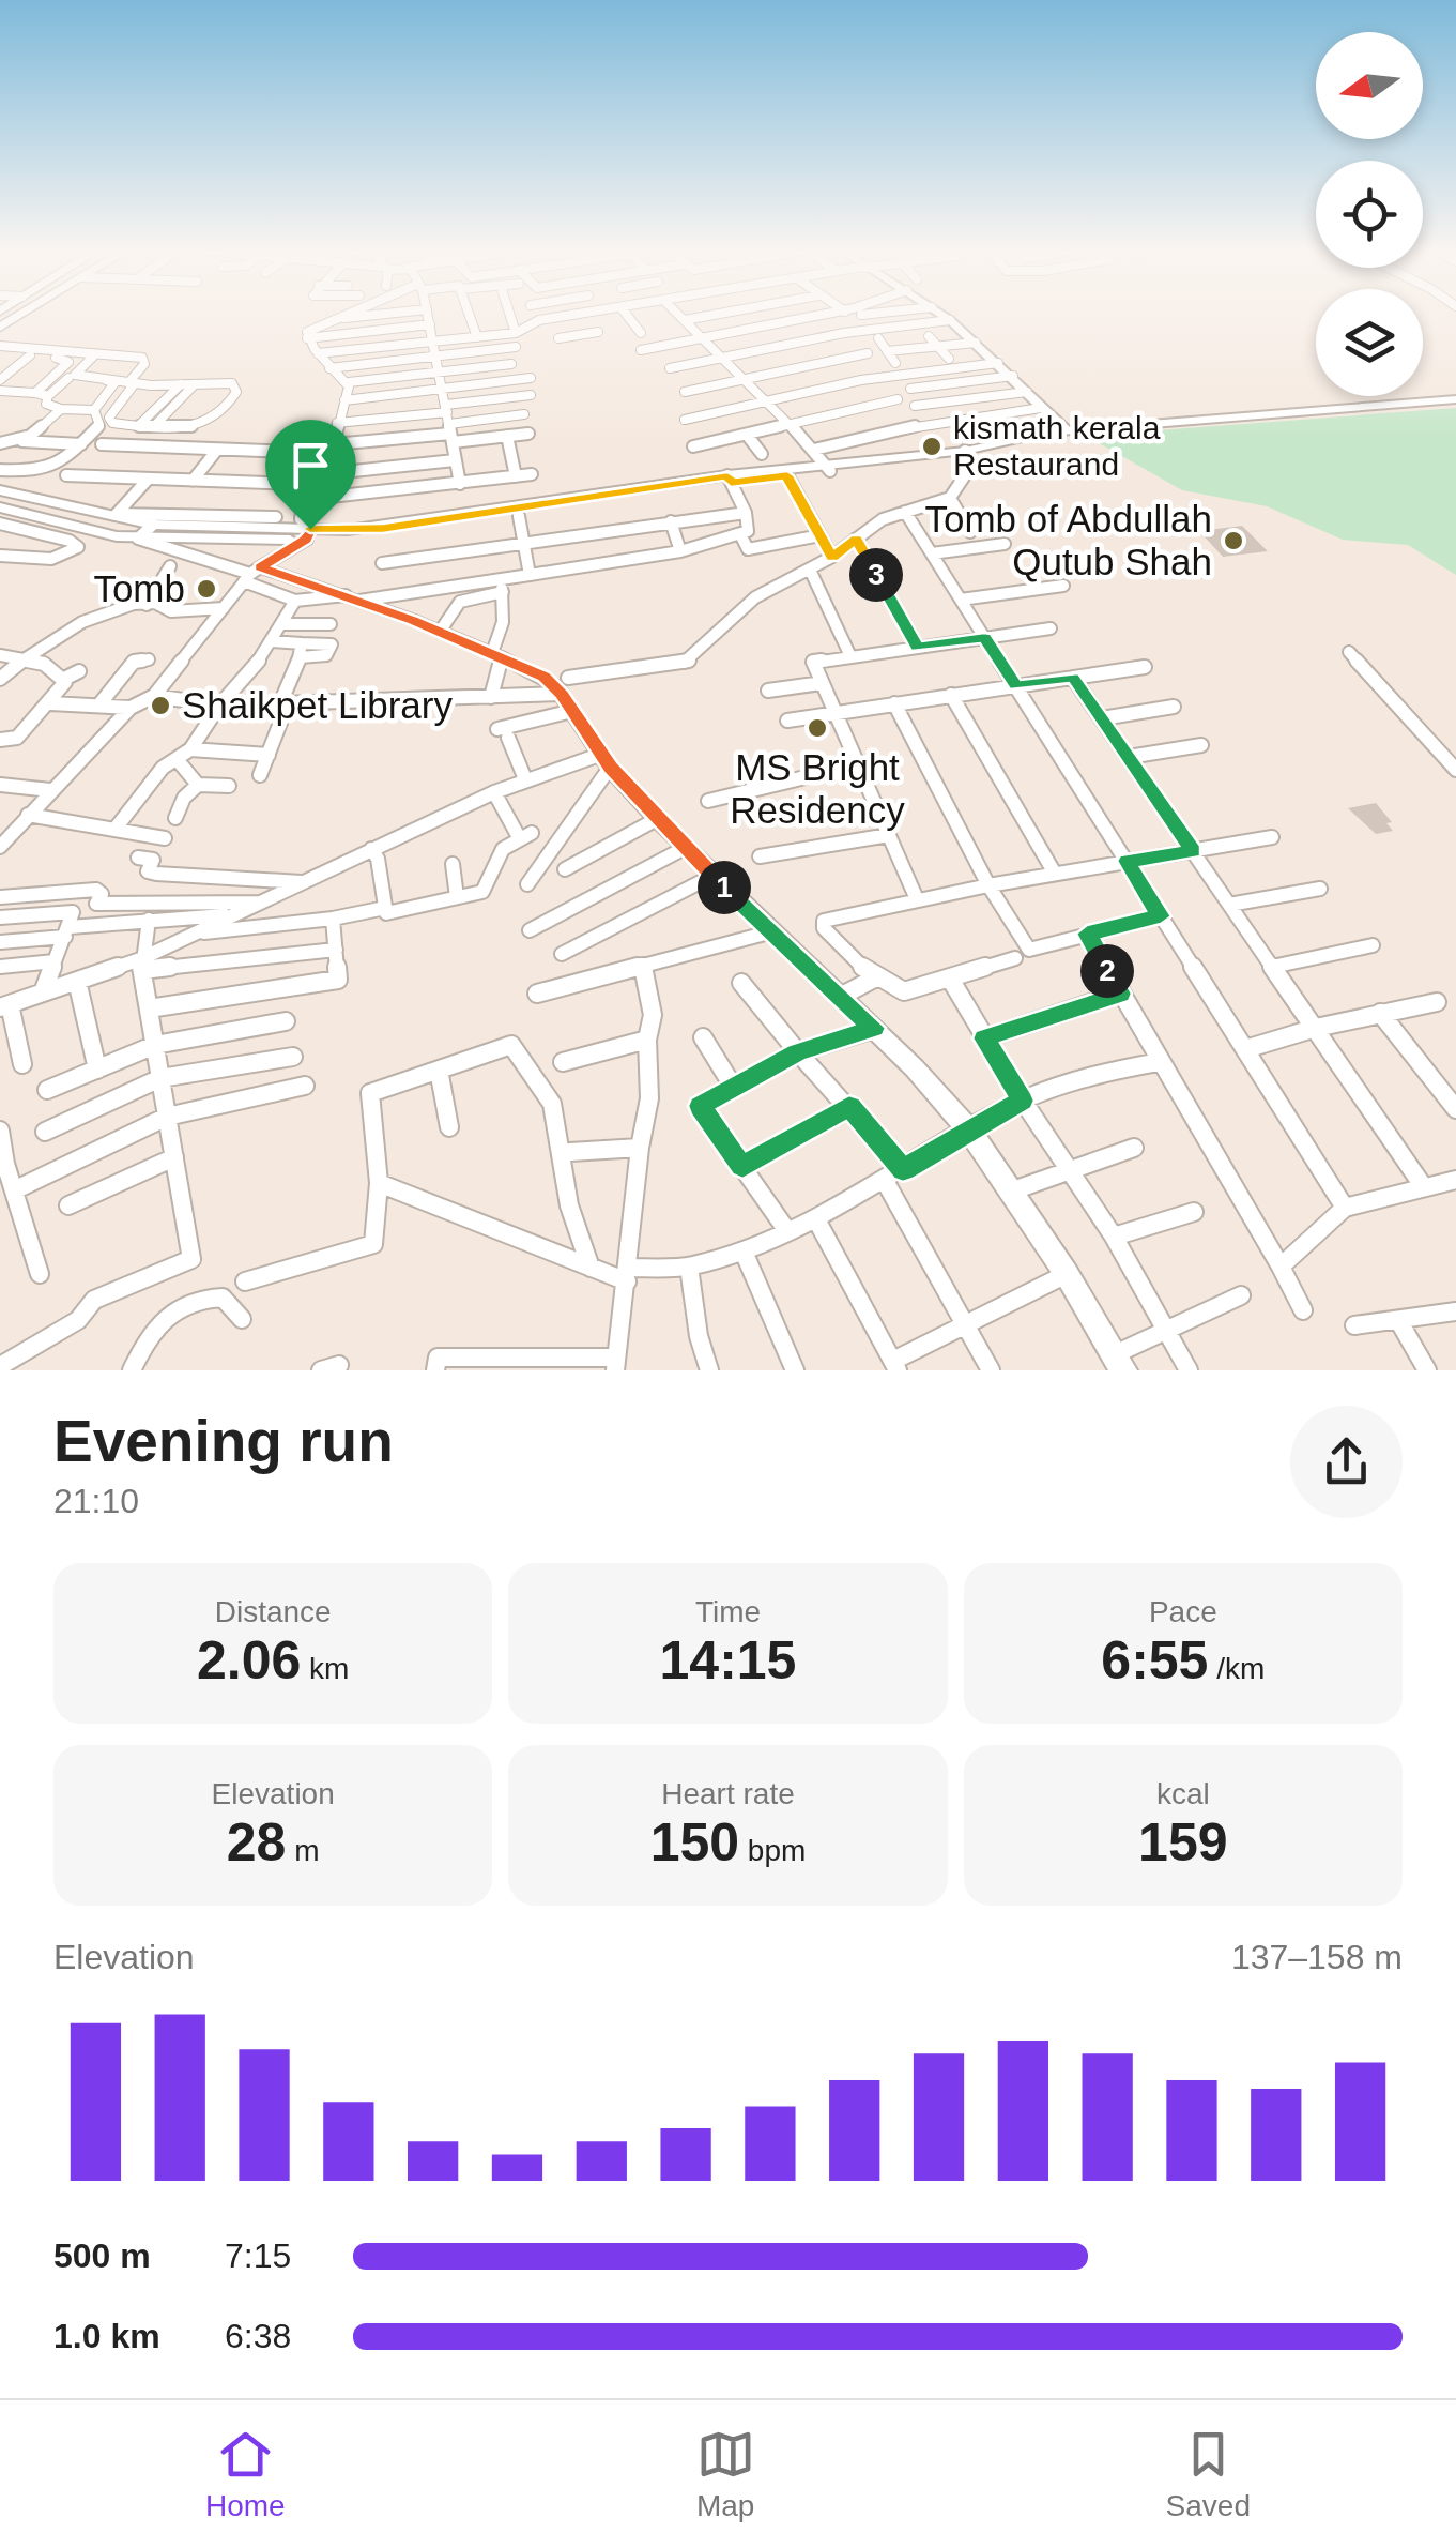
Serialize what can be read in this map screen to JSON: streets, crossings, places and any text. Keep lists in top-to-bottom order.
{
  "places": [
    "kismath kerala Restaurand",
    "Tomb of Abdullah Qutub Shah",
    "Tomb",
    "Shaikpet Library",
    "MS Bright Residency"
  ],
  "north": "left",
  "page": {
    "pins": ["3", "1", "2"],
    "heading": ["Evening run", "21:10"],
    "stats": [
      ["Distance", "2.06 km"],
      ["Time", "14:15"],
      ["Pace", "6:55 /km"],
      ["Elevation", "28 m"],
      ["Heart rate", "150 bpm"],
      ["kcal", "159"]
    ],
    "chart": ["Elevation", "137–158 m"],
    "list": [
      {
        "name": "500 m",
        "note": "7:15"
      },
      {
        "name": "1.0 km",
        "note": "6:38"
      }
    ],
    "tabs": ["Home", "Map", "Saved"]
  }
}
